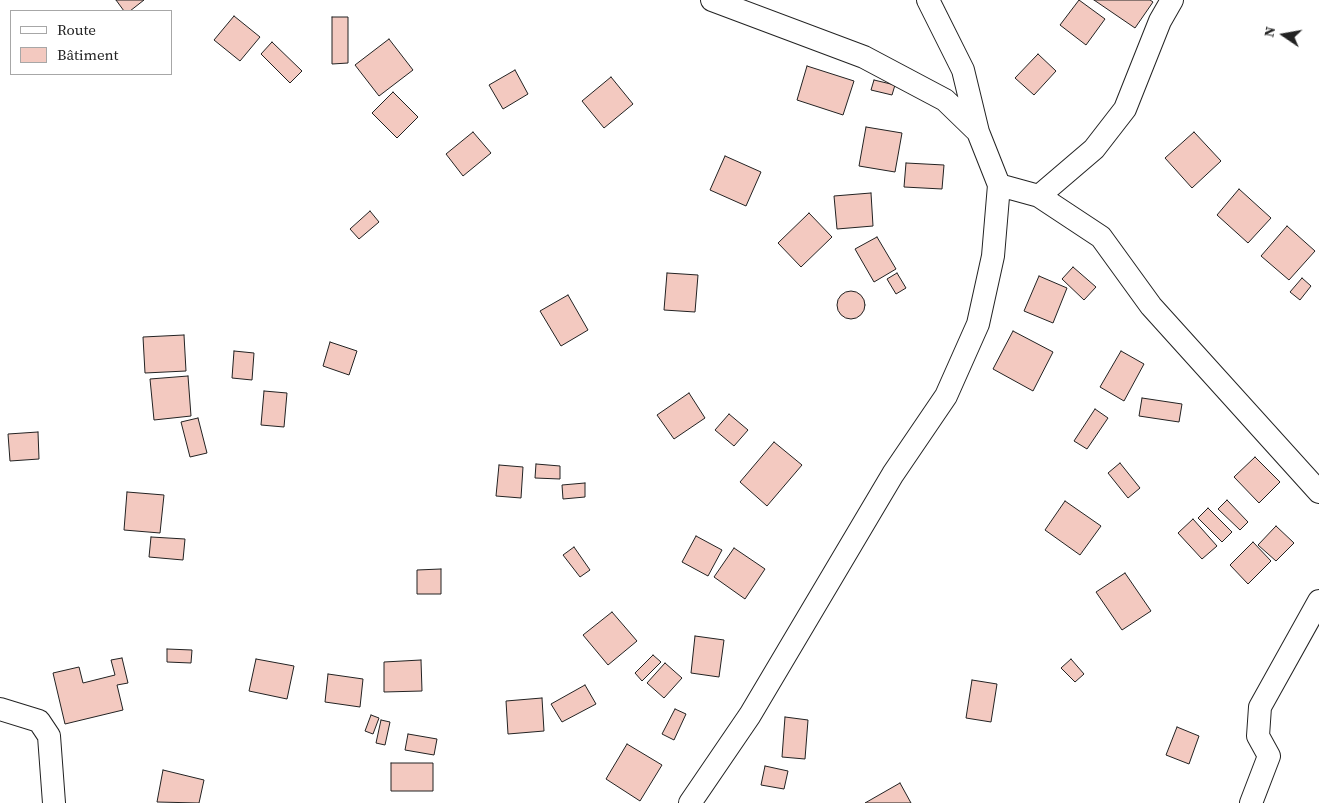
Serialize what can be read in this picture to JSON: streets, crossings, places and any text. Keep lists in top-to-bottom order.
{
  "legend": ["Route", "Bâtiment"],
  "north": "left"
}
